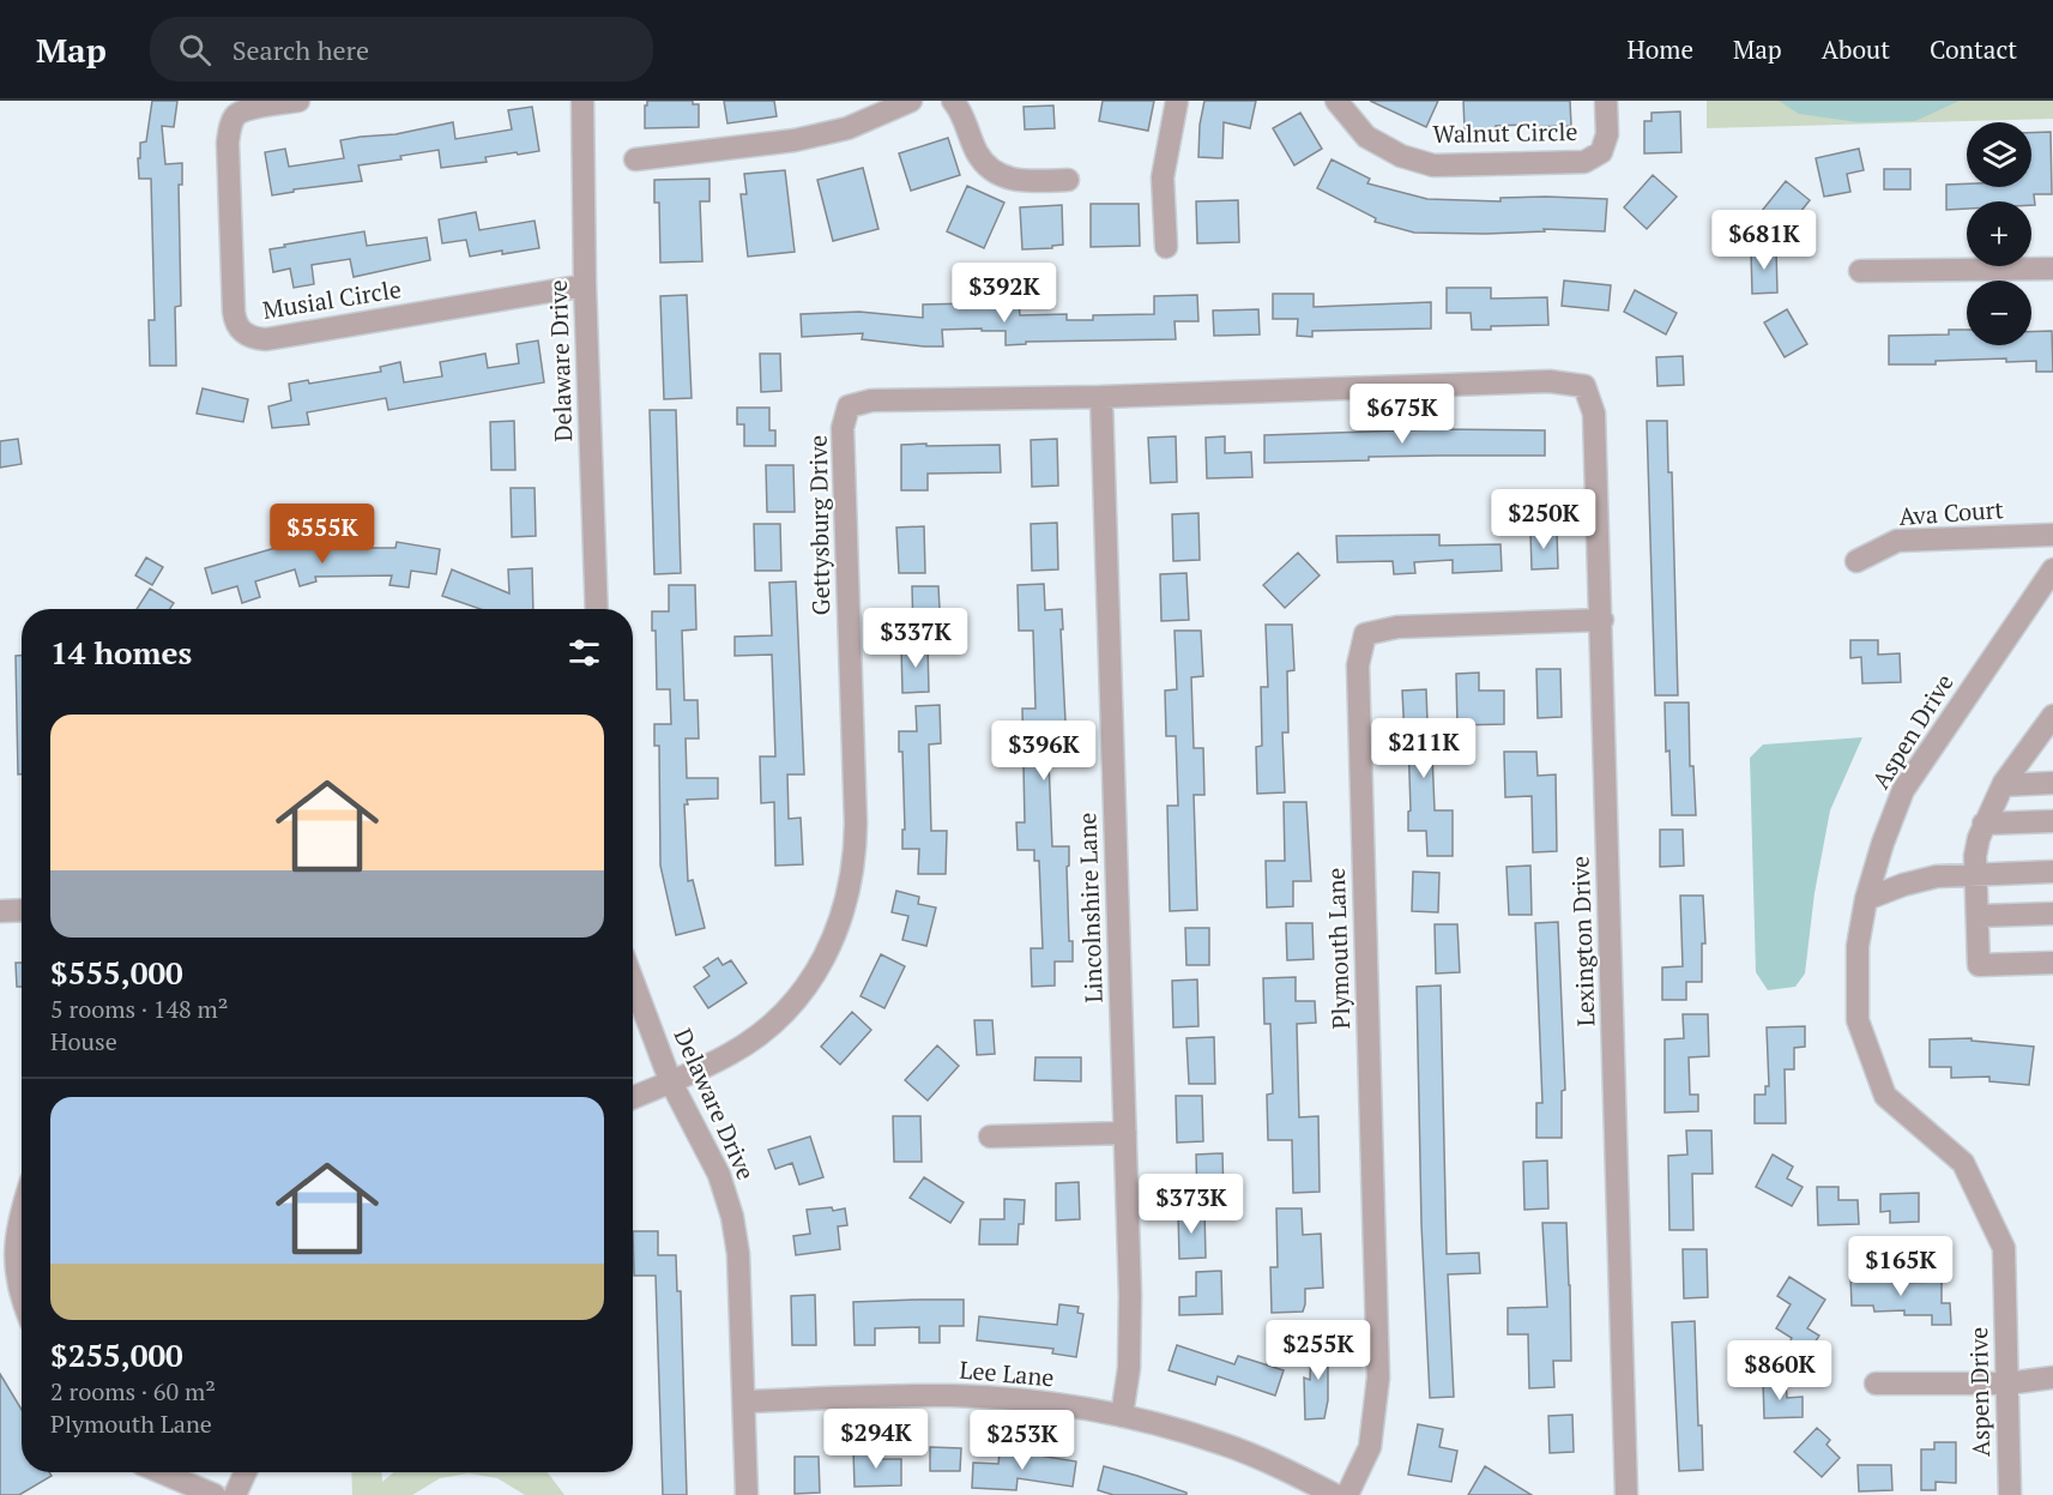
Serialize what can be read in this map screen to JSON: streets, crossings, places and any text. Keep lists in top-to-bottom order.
{
  "streets": {
    "street": [
      "Walnut Circle",
      "Musial Circle",
      "Delaware Drive",
      "Ava Court",
      "Gettysburg Drive",
      "Aspen Drive",
      "Lincolnshire Lane",
      "Lexington Drive",
      "Plymouth Lane",
      "Lee Lane"
    ]
  },
  "crossings": [
    ["Musial Circle", "Delaware Drive"],
    ["Delaware Drive", "Gettysburg Drive"],
    ["Delaware Drive", "Lee Lane"],
    ["Gettysburg Drive", "Lincolnshire Lane"],
    ["Gettysburg Drive", "Lexington Drive"],
    ["Lincolnshire Lane", "Lee Lane"],
    ["Lexington Drive", "Plymouth Lane"]
  ],
  "page": {
    "header": "Map",
    "search": "Search here",
    "nav": [
      "Home",
      "Map",
      "About",
      "Contact"
    ],
    "map_buttons": ["+", "−"],
    "price": [
      "$681K",
      "$392K",
      "$675K",
      "$250K",
      "$555K",
      "$337K",
      "$211K",
      "$396K",
      "$373K",
      "$165K",
      "$255K",
      "$860K",
      "$294K",
      "$253K"
    ],
    "heading": "14 homes",
    "list": [
      {
        "name": "$555,000",
        "note": "5 rooms · 148 m² · House"
      },
      {
        "name": "$255,000",
        "note": "2 rooms · 60 m² · Plymouth Lane"
      }
    ]
  }
}
